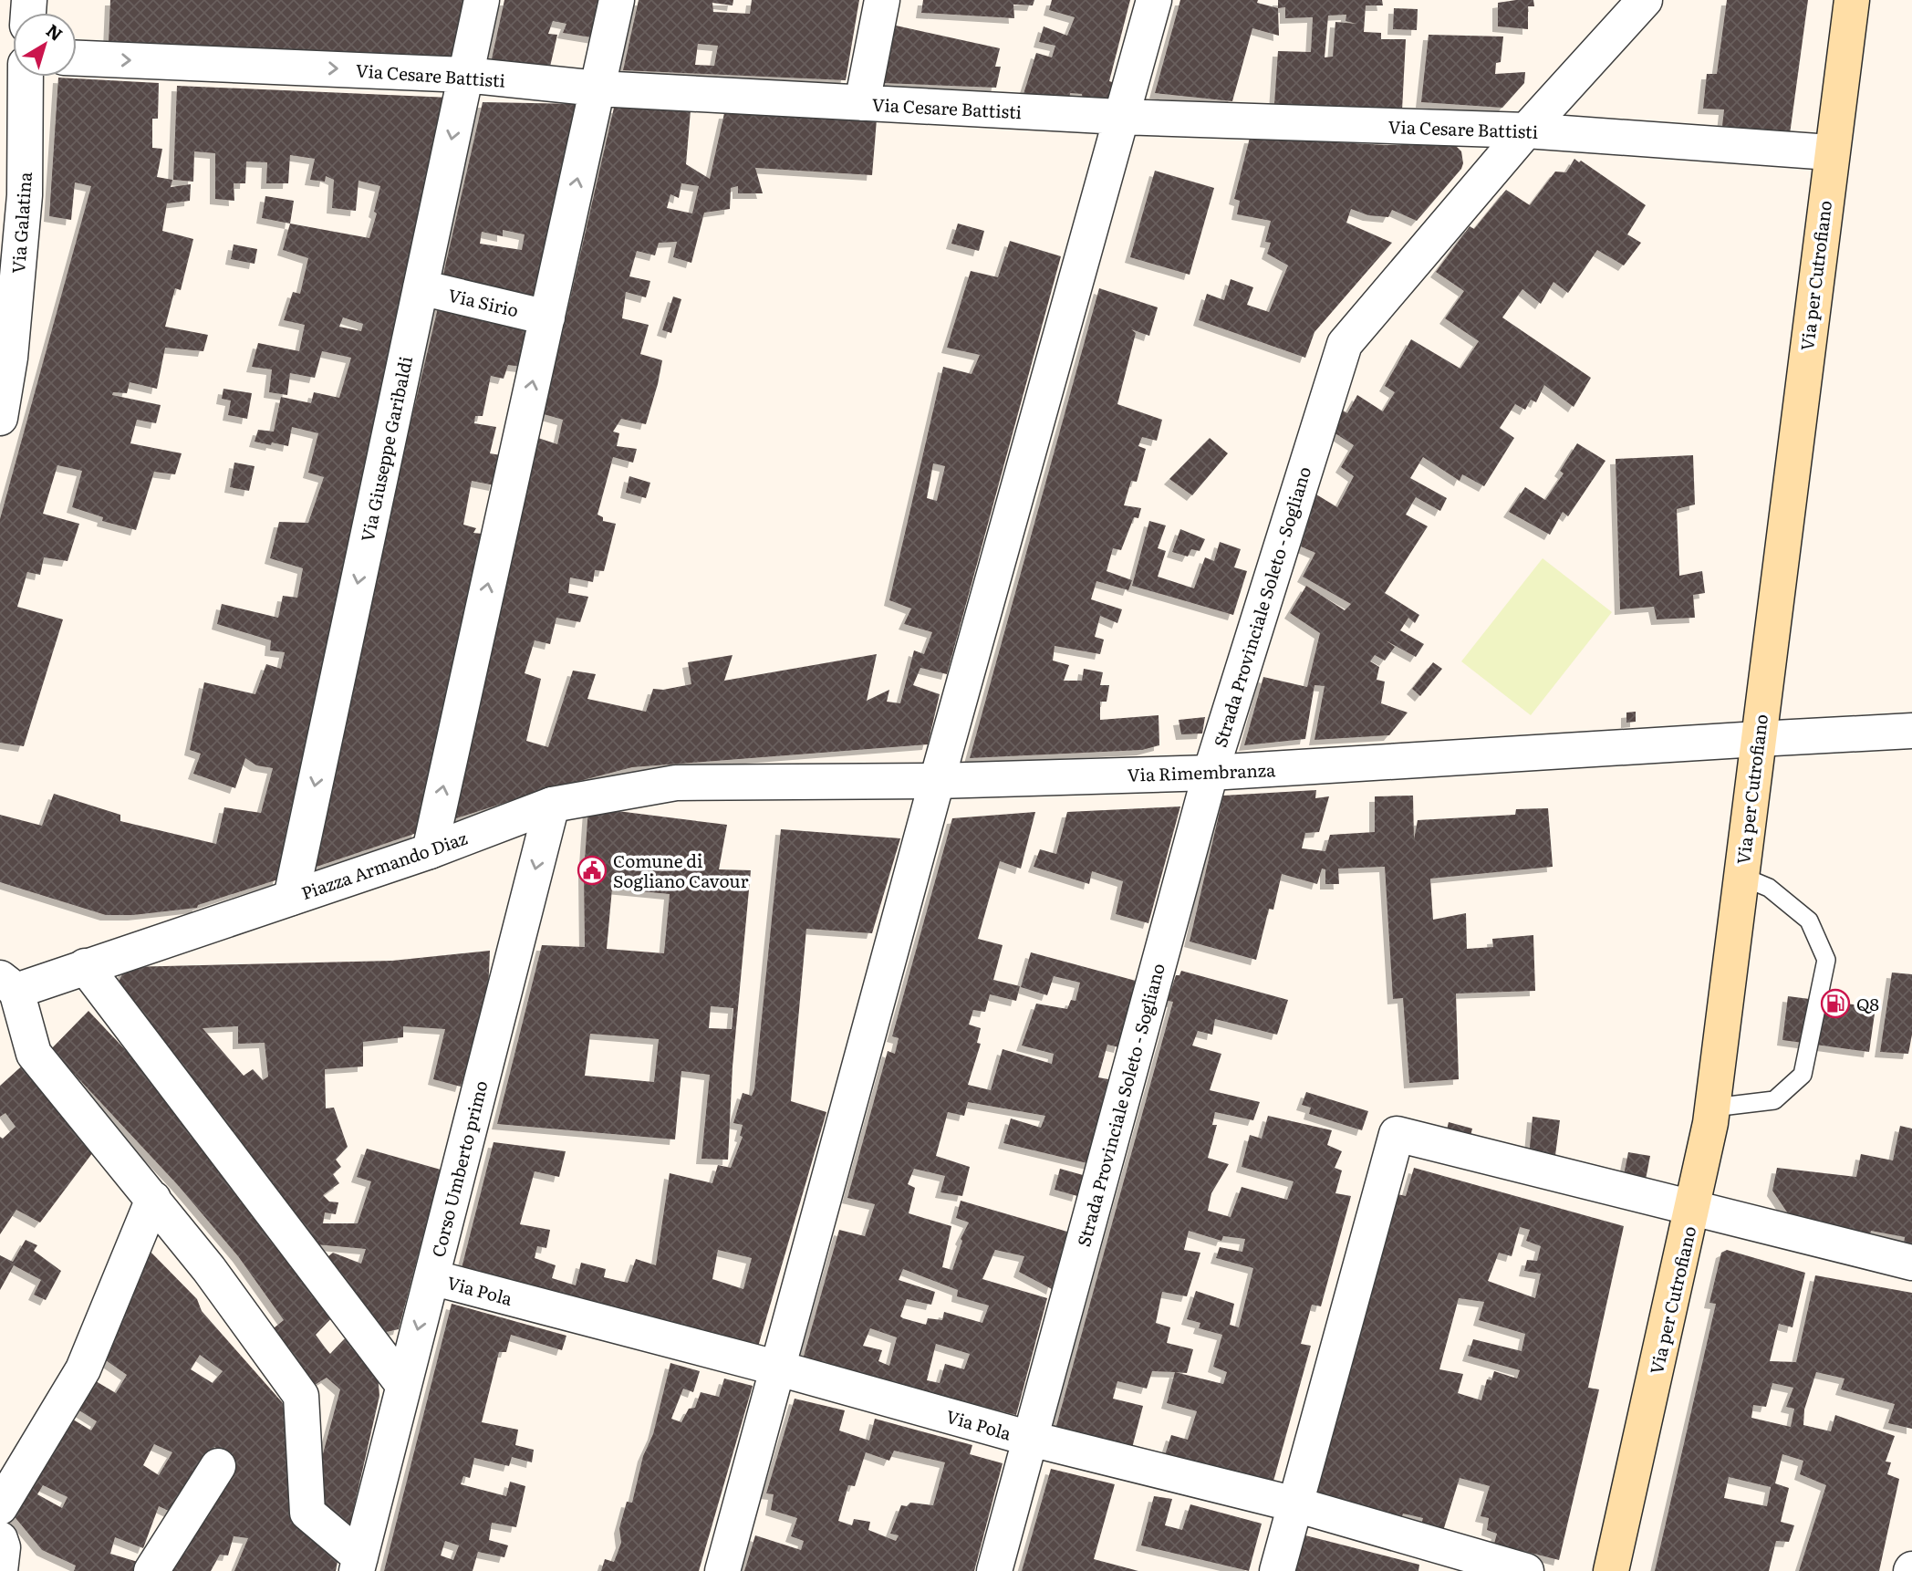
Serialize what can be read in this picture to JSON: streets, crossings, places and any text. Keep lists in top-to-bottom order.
{
  "streets": {
    "main road": ["Via per Cutrofiano"],
    "street": [
      "Via Cesare Battisti",
      "Via Galatina",
      "Via Sirio",
      "Via Giuseppe Garibaldi",
      "Strada Provinciale Soleto - Sogliano",
      "Via Rimembranza",
      "Piazza Armando Diaz",
      "Corso Umberto primo",
      "Via Pola"
    ]
  },
  "crossings": [
    ["Via Cesare Battisti", "Via per Cutrofiano"],
    ["Via Cesare Battisti", "Via Giuseppe Garibaldi"],
    ["Via Cesare Battisti", "Strada Provinciale Soleto - Sogliano"],
    ["Via per Cutrofiano", "Via Rimembranza"],
    ["Via Sirio", "Via Giuseppe Garibaldi"],
    ["Via Giuseppe Garibaldi", "Piazza Armando Diaz"],
    ["Strada Provinciale Soleto - Sogliano", "Via Rimembranza"],
    ["Strada Provinciale Soleto - Sogliano", "Via Pola"],
    ["Via Rimembranza", "Piazza Armando Diaz"],
    ["Piazza Armando Diaz", "Corso Umberto primo"],
    ["Corso Umberto primo", "Via Pola"]
  ],
  "places": {
    "public building": ["Comune di Sogliano Cavour"],
    "fuel station": ["Q8"]
  },
  "north": "top right"
}
